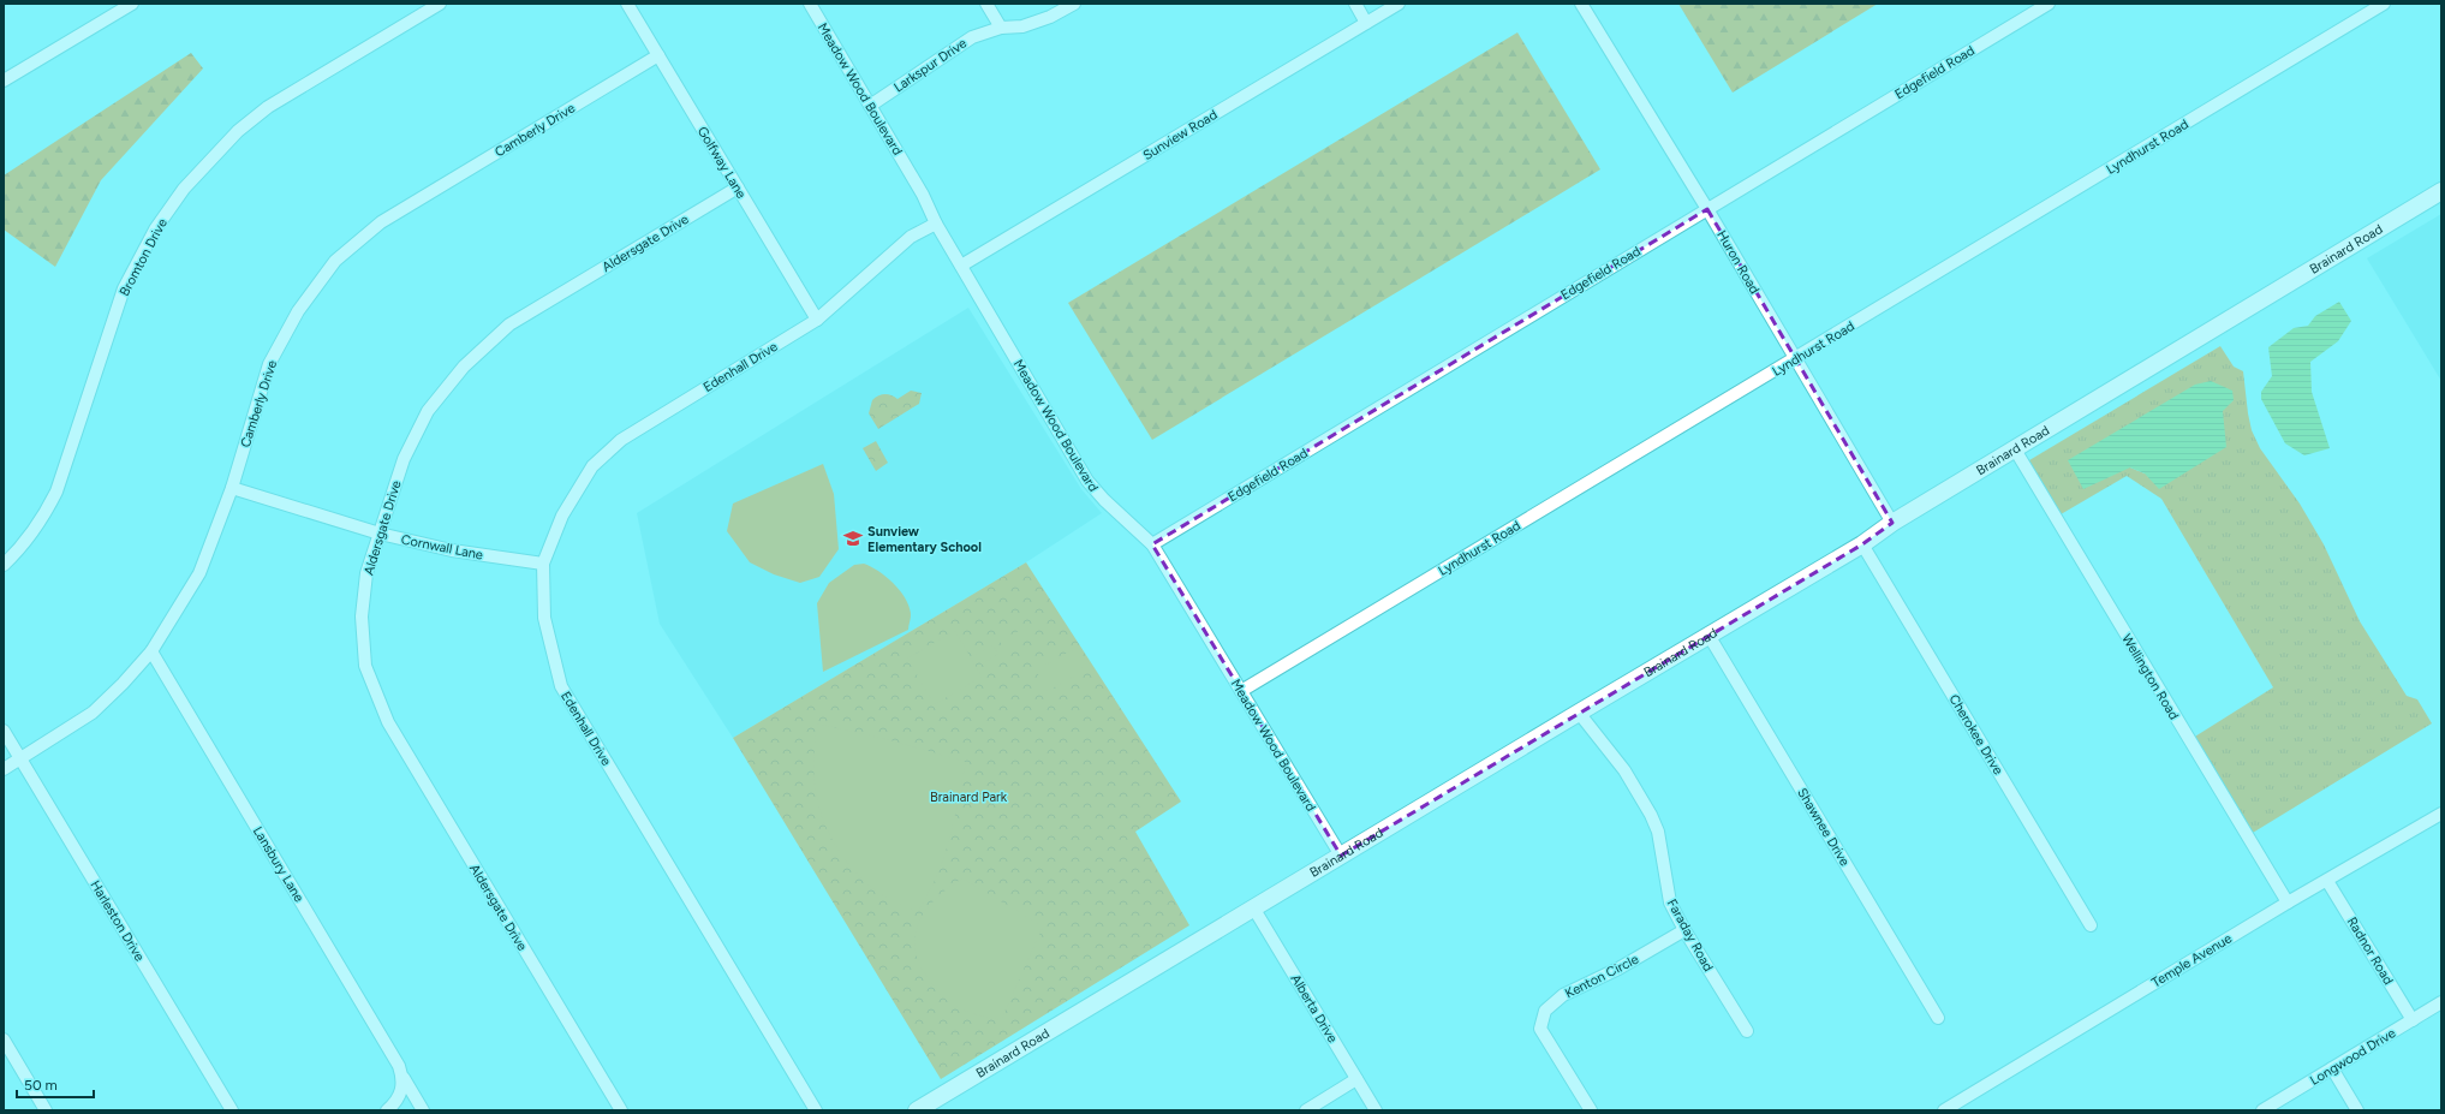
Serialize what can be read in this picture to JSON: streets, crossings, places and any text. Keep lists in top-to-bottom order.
{
  "streets": {
    "main road": ["Brainard Road"],
    "street": [
      "Larkspur Drive",
      "Edgefield Road",
      "Meadow Wood Boulevard",
      "Camberly Drive",
      "Sunview Road",
      "Lyndhurst Road",
      "Golfway Lane",
      "Aldersgate Drive",
      "Bromton Drive",
      "Huron Road",
      "Edenhall Drive",
      "Cornwall Lane",
      "Wellington Road",
      "Cherokee Drive",
      "Shawnee Drive",
      "Lansbury Lane",
      "Harleston Drive",
      "Faraday Road",
      "Radnor Road",
      "Temple Avenue",
      "Kenton Circle",
      "Alberta Drive",
      "Longwood Drive"
    ]
  },
  "crossings": [
    ["Larkspur Drive", "Meadow Wood Boulevard"],
    ["Edgefield Road", "Meadow Wood Boulevard"],
    ["Edgefield Road", "Huron Road"],
    ["Meadow Wood Boulevard", "Sunview Road"],
    ["Meadow Wood Boulevard", "Lyndhurst Road"],
    ["Meadow Wood Boulevard", "Brainard Road"],
    ["Meadow Wood Boulevard", "Edenhall Drive"],
    ["Camberly Drive", "Golfway Lane"],
    ["Camberly Drive", "Cornwall Lane"],
    ["Camberly Drive", "Lansbury Lane"],
    ["Camberly Drive", "Harleston Drive"],
    ["Lyndhurst Road", "Huron Road"],
    ["Golfway Lane", "Aldersgate Drive"],
    ["Golfway Lane", "Edenhall Drive"],
    ["Aldersgate Drive", "Cornwall Lane"],
    ["Brainard Road", "Huron Road"],
    ["Brainard Road", "Wellington Road"],
    ["Brainard Road", "Cherokee Drive"],
    ["Brainard Road", "Shawnee Drive"],
    ["Brainard Road", "Faraday Road"],
    ["Brainard Road", "Alberta Drive"],
    ["Edenhall Drive", "Cornwall Lane"],
    ["Wellington Road", "Temple Avenue"],
    ["Faraday Road", "Kenton Circle"],
    ["Radnor Road", "Temple Avenue"],
    ["Radnor Road", "Longwood Drive"]
  ],
  "parks": ["Brainard Park"],
  "places": {
    "school or university": ["Sunview Elementary School"]
  },
  "scale_bar": "50 m"
}
